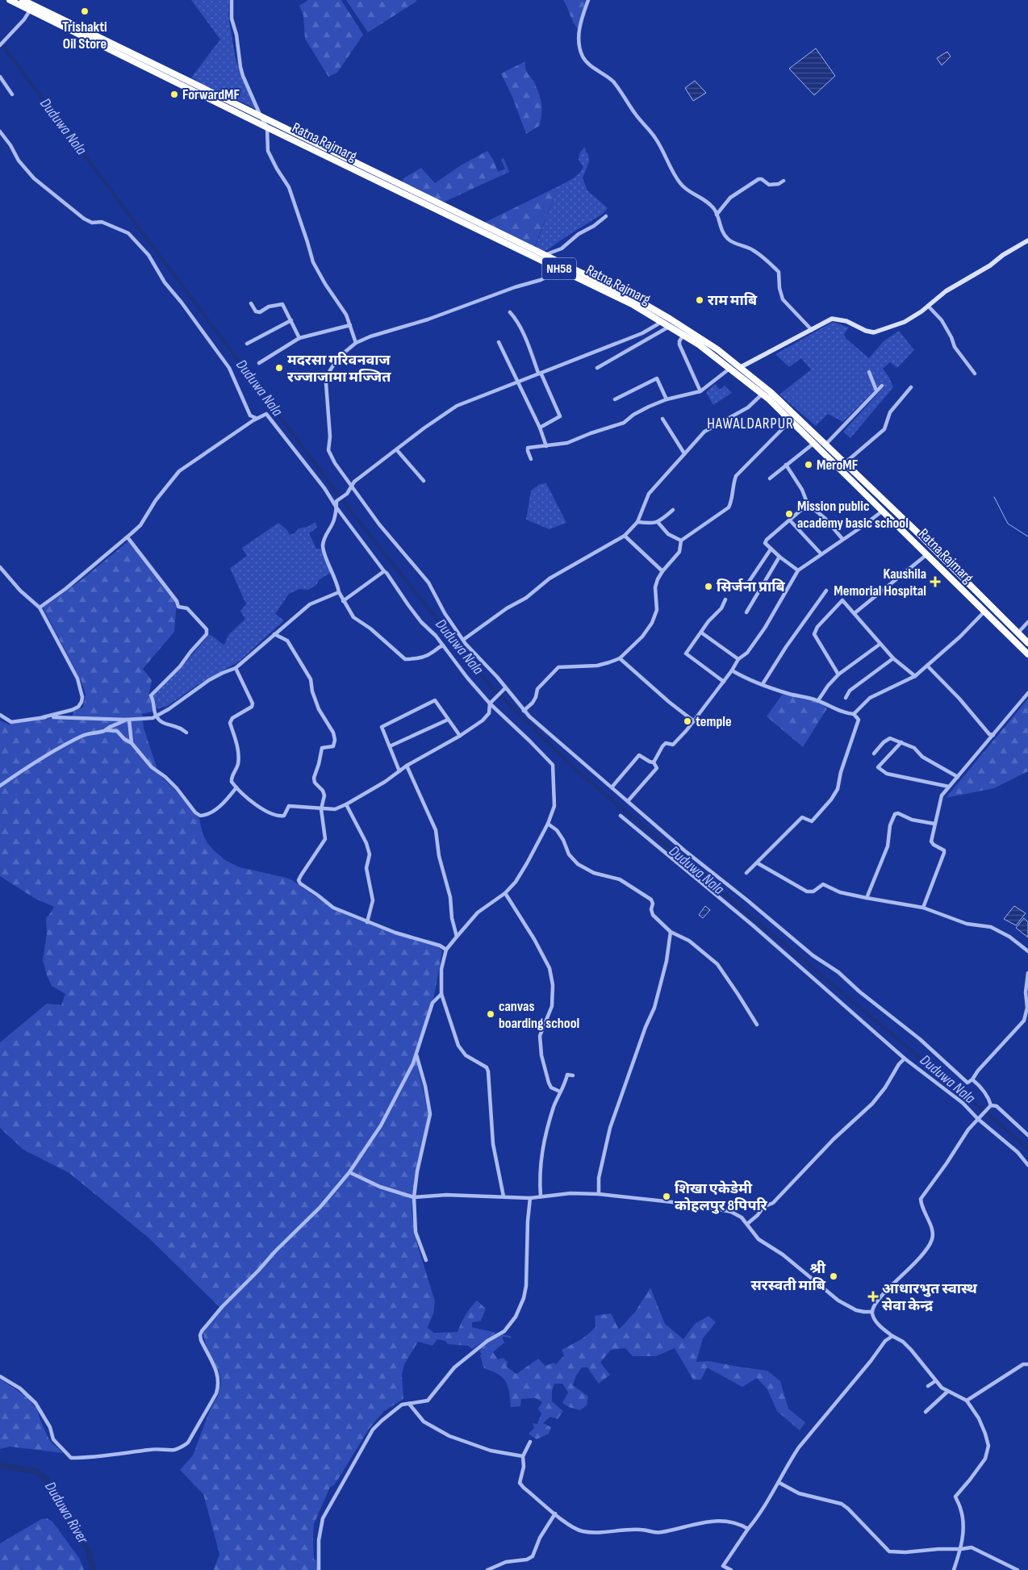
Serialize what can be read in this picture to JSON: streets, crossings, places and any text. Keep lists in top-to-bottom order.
{
  "streets": {
    "highway": ["Ratna Rajmarg", "NH58"]
  },
  "districts": ["HAWALDARPUR"],
  "water": ["Duduwa Nala", "Duduwa River"],
  "places": {
    "other": [
      "Trishakti Oil Store",
      "ForwardMF",
      "राम माबि",
      "मदरसा गरिवनवाज रज्जाजामा मज्जित",
      "MeroMF",
      "Mission public academy basic school",
      "सिर्जना प्राबि",
      "temple",
      "canvas boarding school",
      "शिखा एकेडेमी कोहलपुर 8पिपरि",
      "श्री सरस्वती माबि"
    ],
    "health": ["Kaushila Memorial Hospital", "आधारभुत स्वास्थ सेवा केन्द्र"]
  }
}
